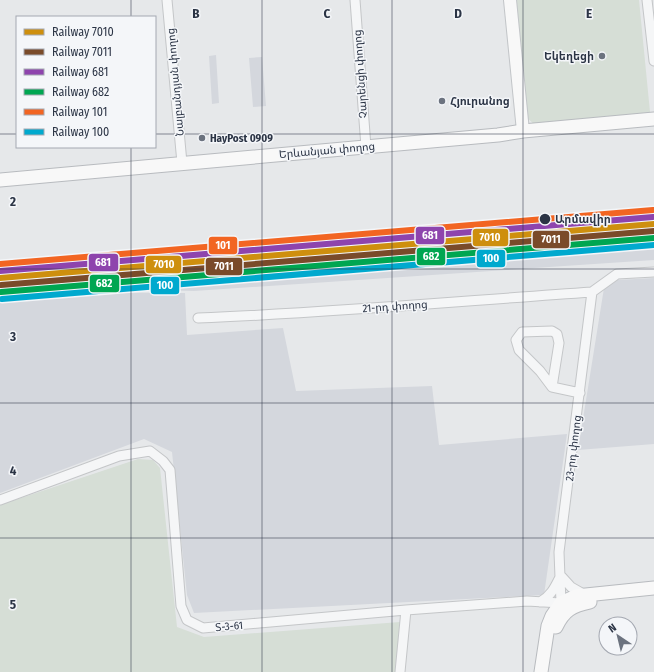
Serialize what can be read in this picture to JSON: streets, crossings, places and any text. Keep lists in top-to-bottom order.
{
  "streets": {
    "highway": ["Երևանյան փողոց"],
    "street": [
      "Չարենցի փողոց",
      "Նալբանդյան փողոց",
      "21-րդ փողոց",
      "23-րդ փողոց",
      "Տ-3-61"
    ]
  },
  "crossings": [
    ["Չարենցի փողոց", "Երևանյան փողոց"],
    ["Նալբանդյան փողոց", "Երևանյան փողոց"],
    ["21-րդ փողոց", "23-րդ փողոց"],
    ["23-րդ փողոց", "Տ-3-61"]
  ],
  "places": [
    "Եկեղեցի",
    "Հյուրանոց",
    "HayPost 0909",
    "Արմավիր"
  ],
  "lines": [
    "rail line 101",
    "rail line 681",
    "rail line 7010",
    "rail line 7011",
    "rail line 682",
    "rail line 100"
  ],
  "legend": [
    "Railway 7010",
    "Railway 7011",
    "Railway 681",
    "Railway 682",
    "Railway 101",
    "Railway 100"
  ],
  "north": "top left",
  "grid": {
    "columns": [
      "B",
      "C",
      "D",
      "E"
    ],
    "rows": [
      "2",
      "3",
      "4",
      "5"
    ]
  }
}
